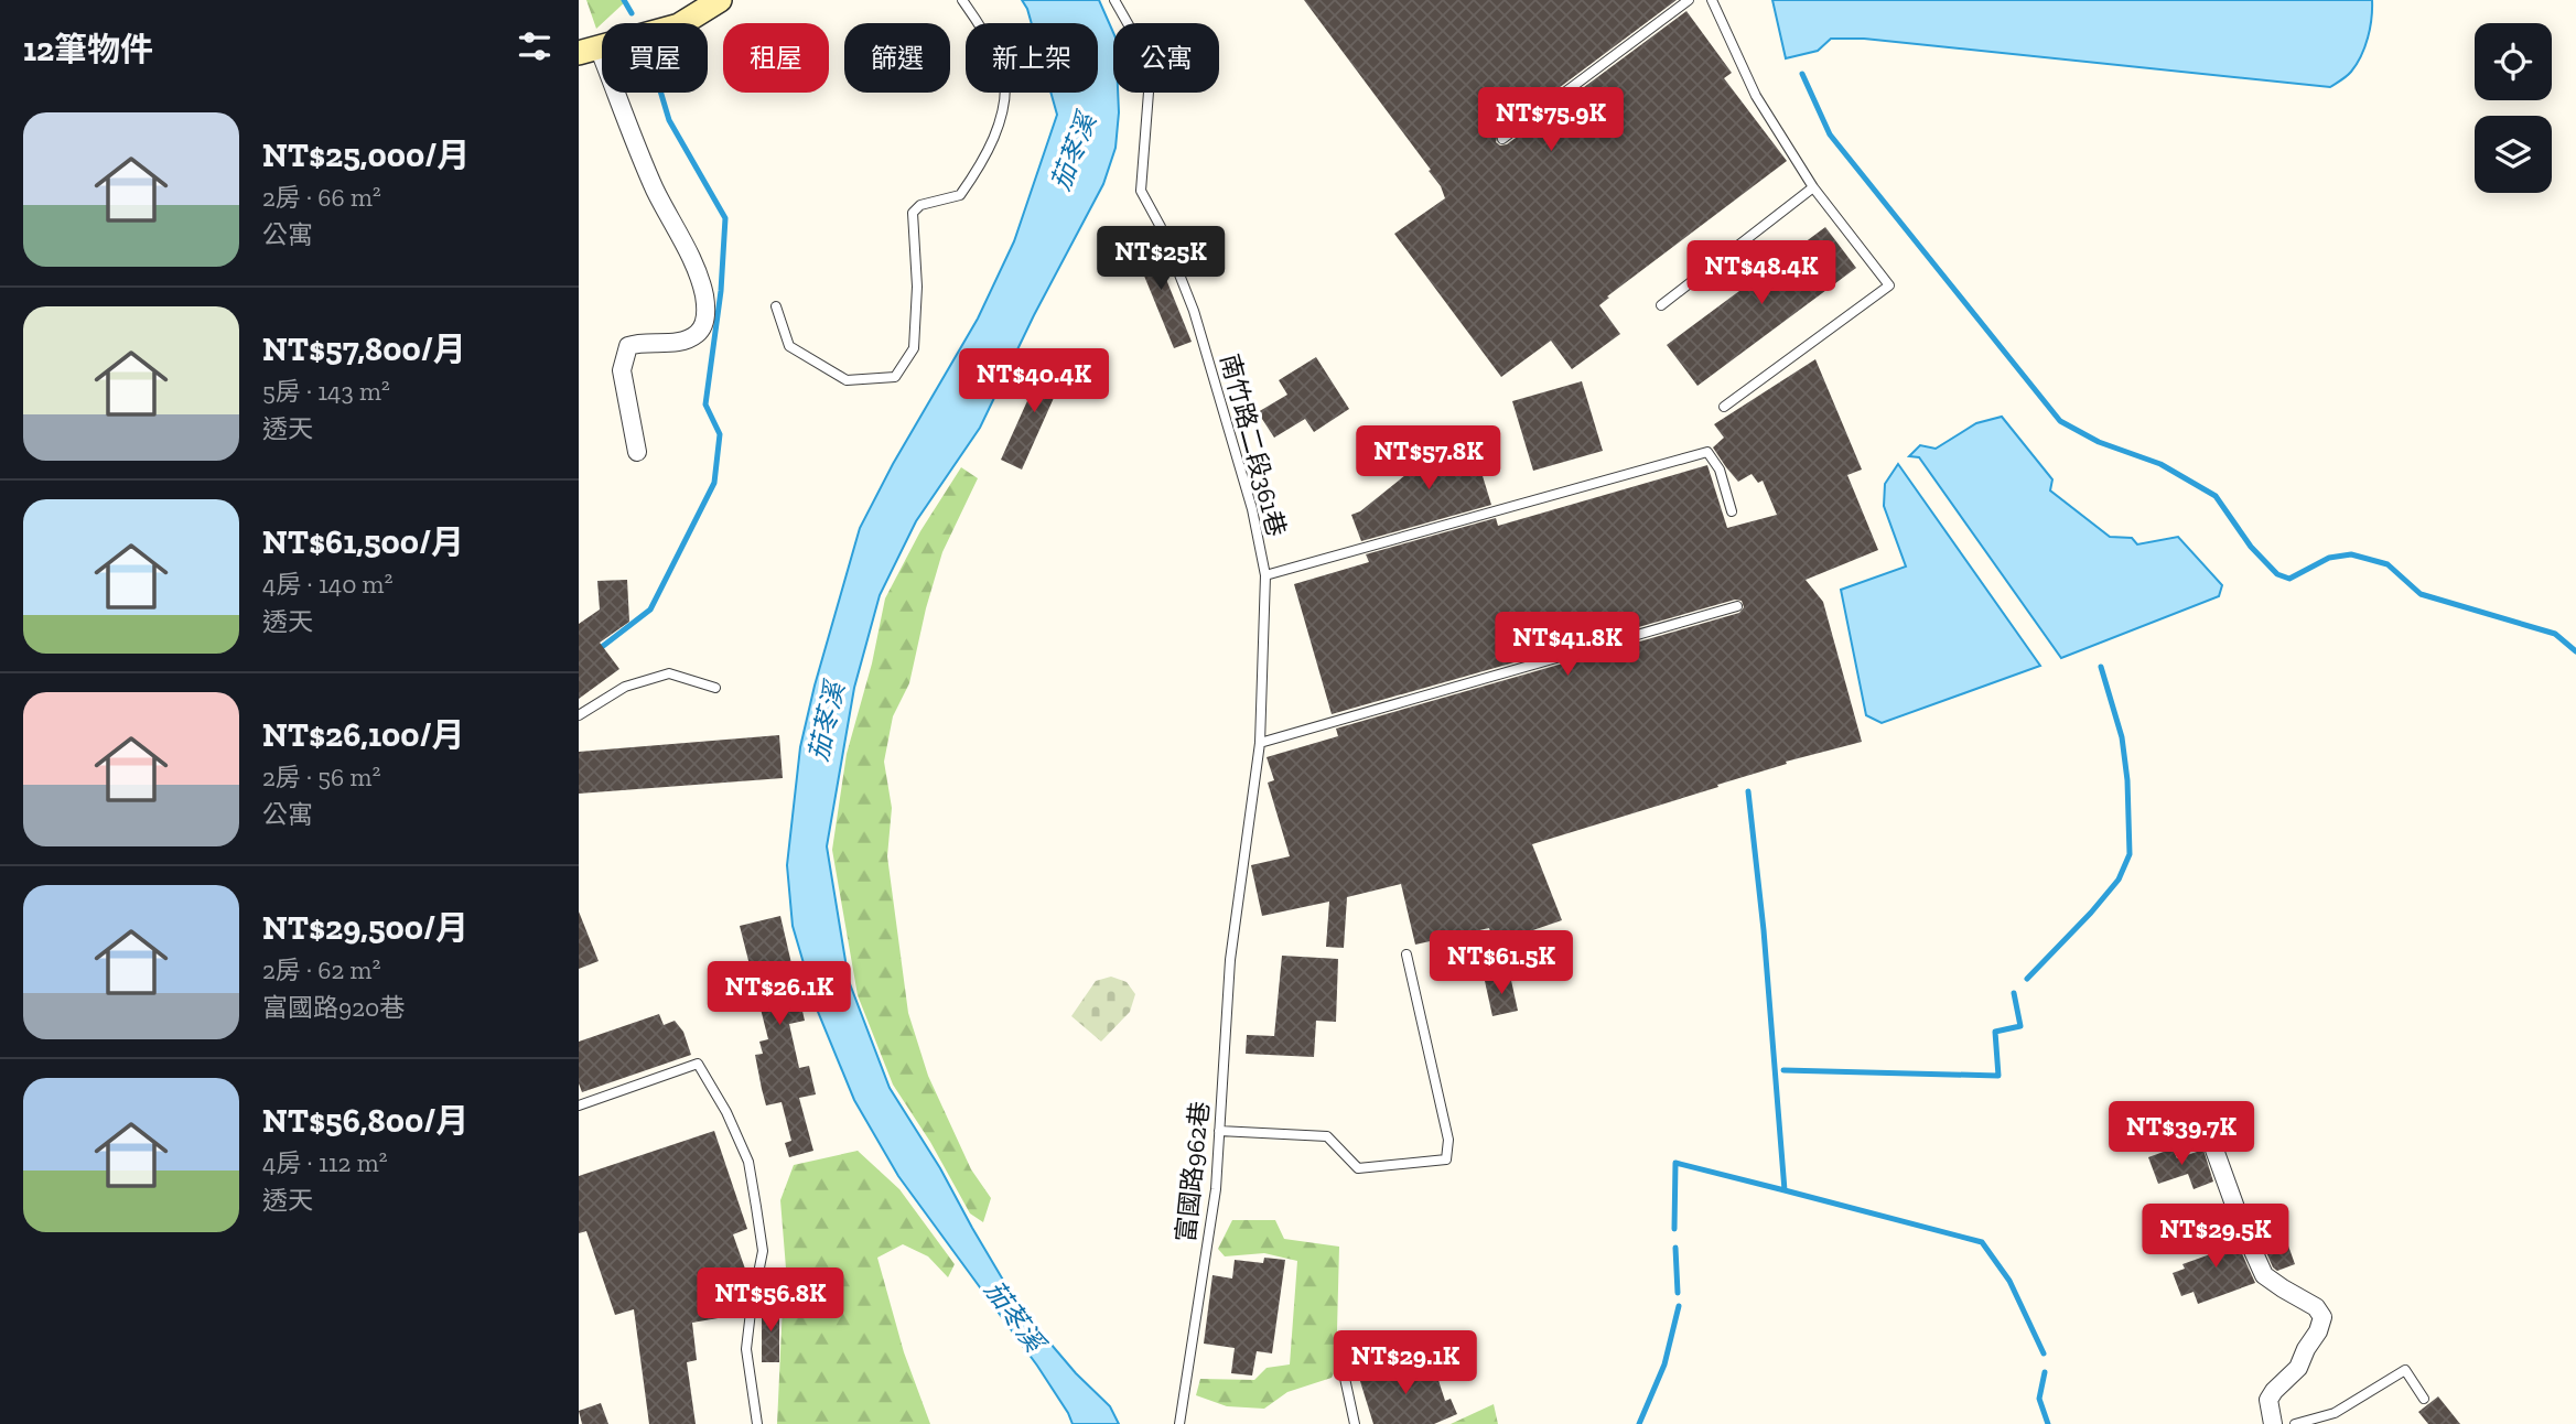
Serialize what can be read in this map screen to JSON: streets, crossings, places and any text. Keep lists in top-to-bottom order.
{
  "streets": {
    "lane": ["南竹路二段361巷", "富國路962巷"]
  },
  "crossings": [
    ["南竹路二段361巷", "富國路962巷"]
  ],
  "water": ["茄苳溪"],
  "page": {
    "heading": "12筆物件",
    "chip": [
      "買屋",
      "租屋",
      "篩選",
      "新上架",
      "公寓"
    ],
    "price": [
      "NT$75.9K",
      "NT$25K",
      "NT$48.4K",
      "NT$40.4K",
      "NT$57.8K",
      "NT$41.8K",
      "NT$61.5K",
      "NT$26.1K",
      "NT$39.7K",
      "NT$29.5K",
      "NT$56.8K",
      "NT$29.1K"
    ],
    "list": [
      {
        "name": "NT$25,000/月",
        "note": "2房 · 66 m² · 公寓"
      },
      {
        "name": "NT$57,800/月",
        "note": "5房 · 143 m² · 透天"
      },
      {
        "name": "NT$61,500/月",
        "note": "4房 · 140 m² · 透天"
      },
      {
        "name": "NT$26,100/月",
        "note": "2房 · 56 m² · 公寓"
      },
      {
        "name": "NT$29,500/月",
        "note": "2房 · 62 m² · 富國路920巷"
      },
      {
        "name": "NT$56,800/月",
        "note": "4房 · 112 m² · 透天"
      }
    ]
  }
}
